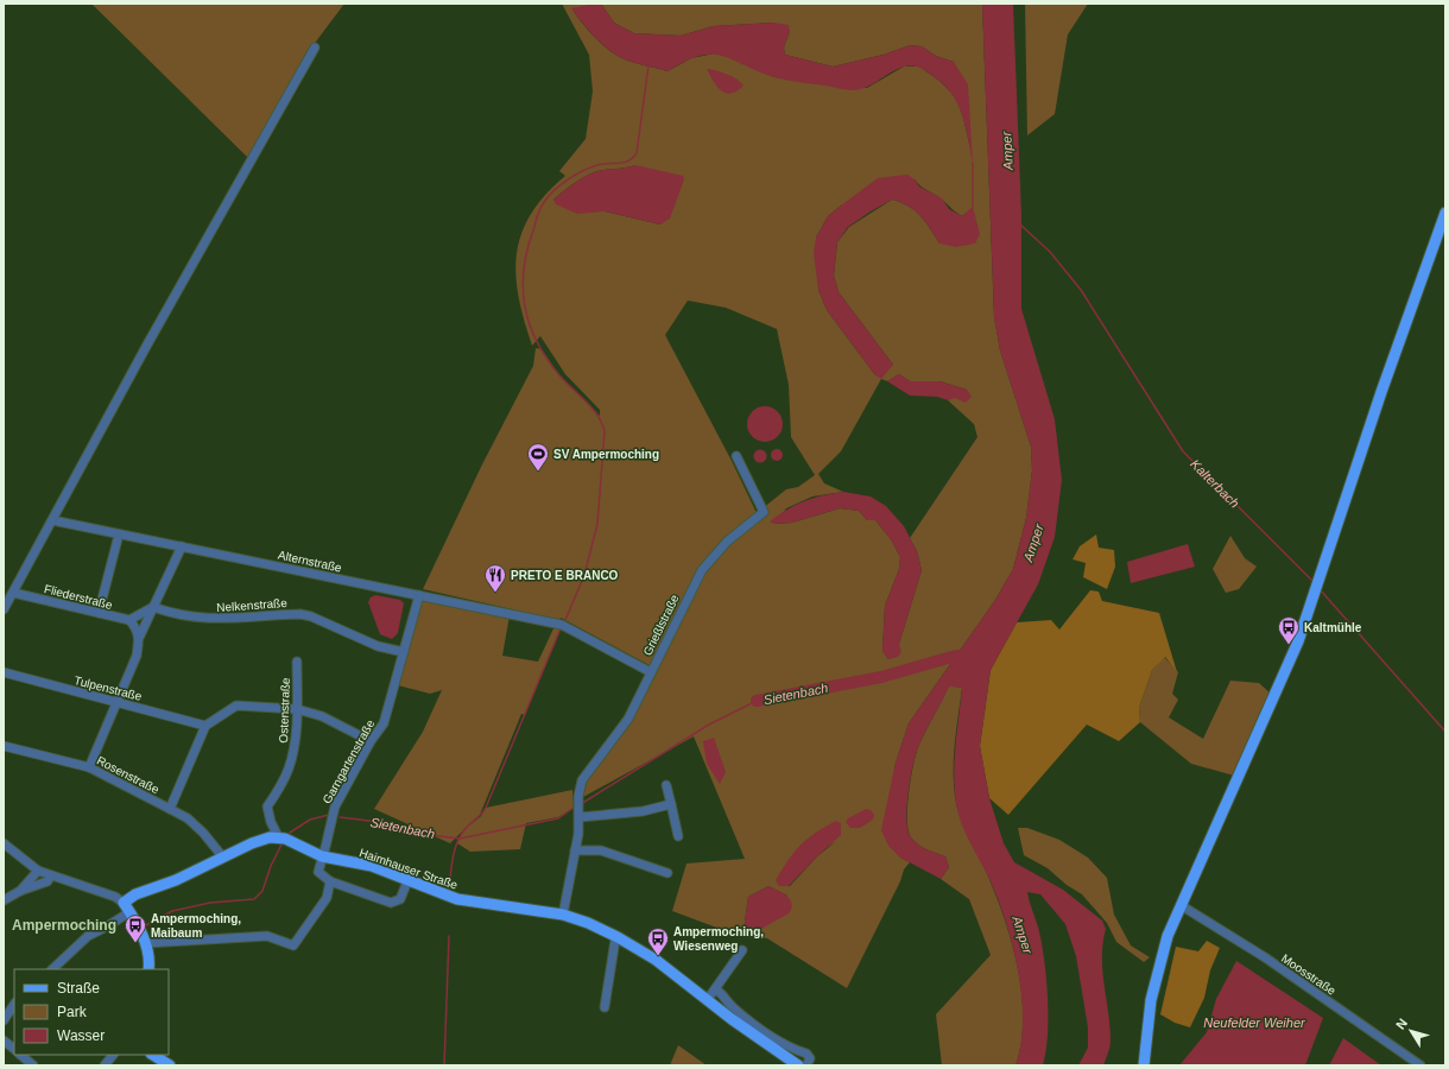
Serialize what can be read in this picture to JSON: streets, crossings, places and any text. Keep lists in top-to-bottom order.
{
  "streets": {
    "main road": ["Haimhauser Straße"],
    "street": [
      "Alternstraße",
      "Fliederstraße",
      "Nelkenstraße",
      "Grießlstraße",
      "Tulpenstraße",
      "Ostenstraße",
      "Garngartenstraße",
      "Rosenstraße",
      "Moosstraße"
    ]
  },
  "crossings": [
    ["Alternstraße", "Grießlstraße"],
    ["Alternstraße", "Garngartenstraße"],
    ["Nelkenstraße", "Garngartenstraße"],
    ["Grießlstraße", "Haimhauser Straße"],
    ["Ostenstraße", "Haimhauser Straße"],
    ["Garngartenstraße", "Haimhauser Straße"]
  ],
  "districts": ["Ampermoching"],
  "water": [
    "Amper",
    "Kalterbach",
    "Sietenbach",
    "Neufelder Weiher"
  ],
  "places": {
    "sports": ["SV Ampermoching"],
    "restaurant": ["PRETO E BRANCO"],
    "bus stop": ["Kaltmühle", "Ampermoching, Maibaum", "Ampermoching, Wiesenweg"]
  },
  "legend": ["Straße", "Park", "Wasser"],
  "north": "top left"
}
